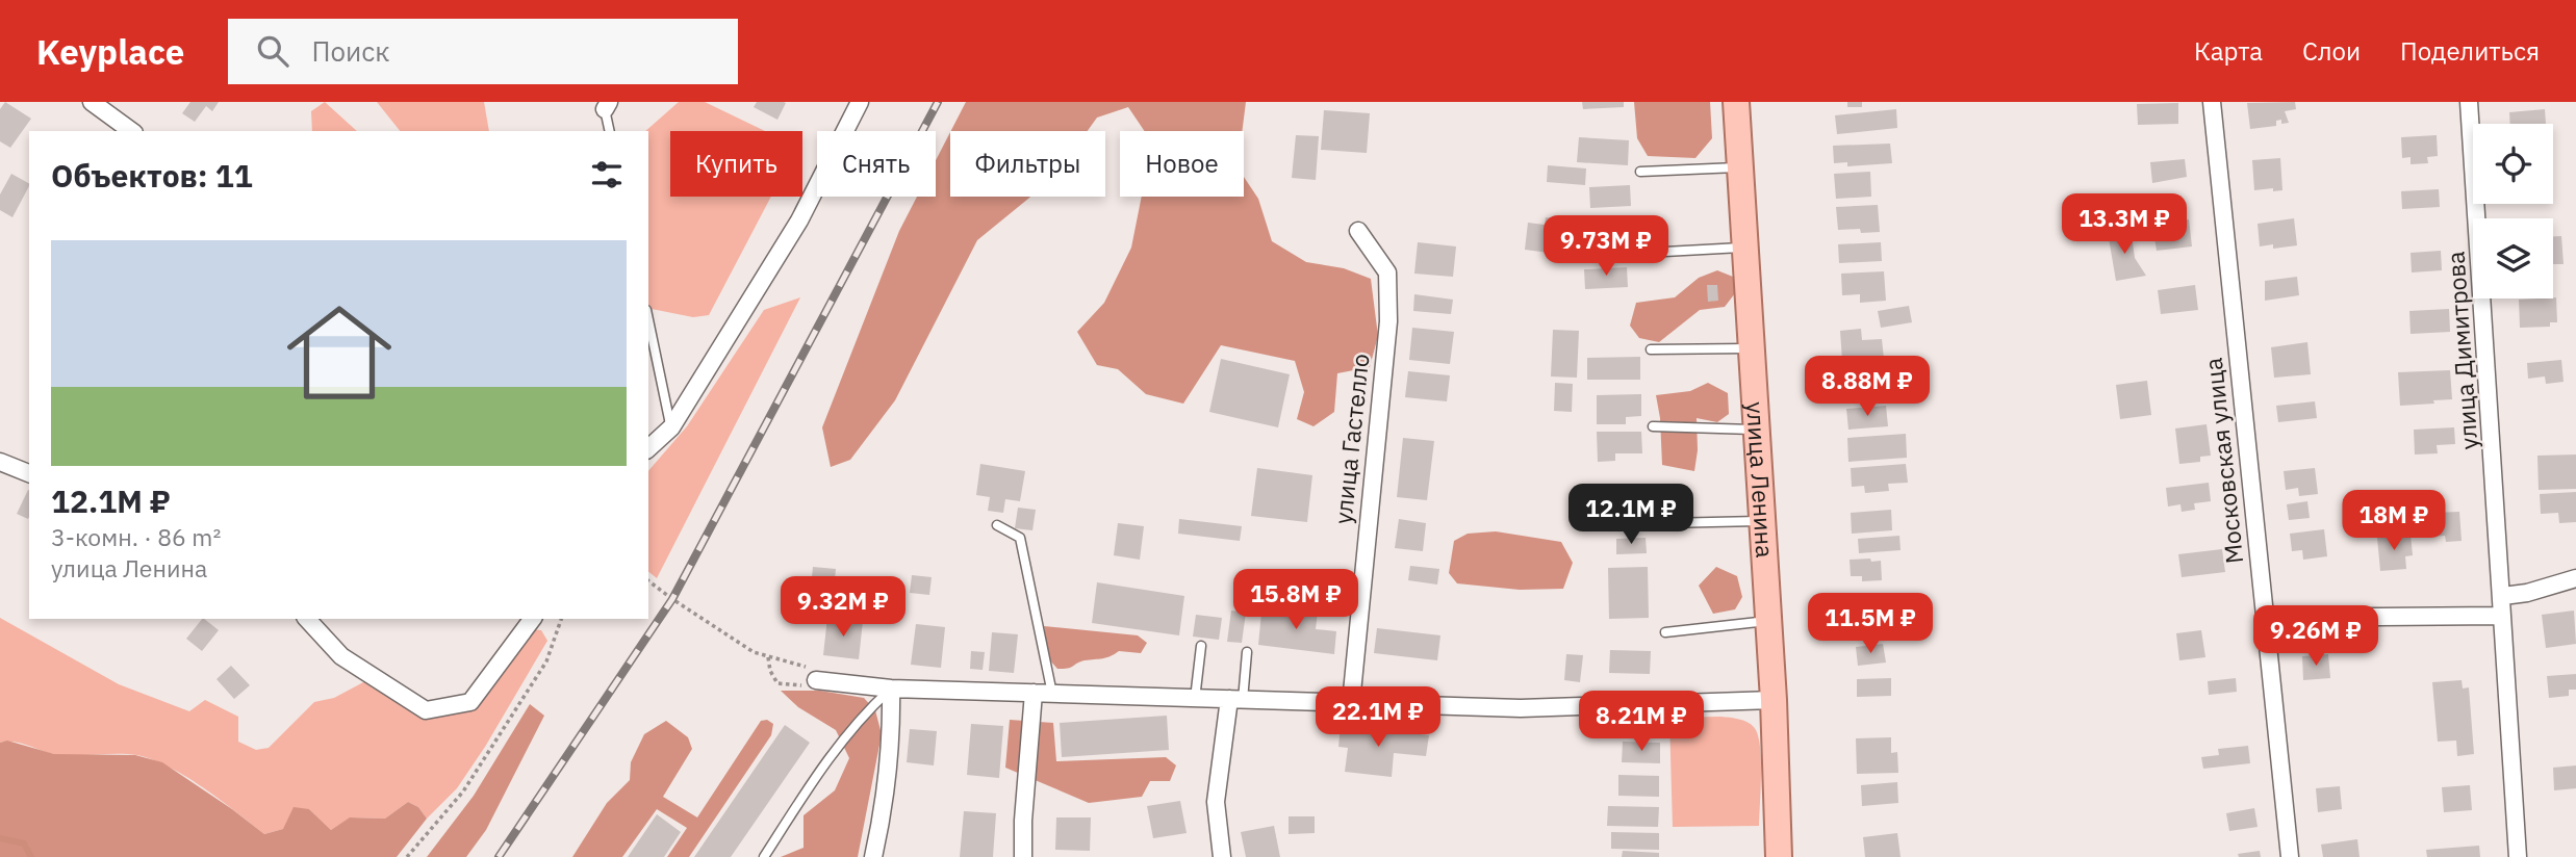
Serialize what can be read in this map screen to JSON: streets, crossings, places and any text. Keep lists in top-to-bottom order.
{
  "streets": {
    "main road": ["улица Ленина"],
    "street": ["улица Димитрова", "улица Гастелло", "Московская улица"]
  },
  "page": {
    "header": "Keyplace",
    "search": "Поиск",
    "nav": ["Карта", "Слои", "Поделиться"],
    "chip": [
      "Купить",
      "Снять",
      "Фильтры",
      "Новое"
    ],
    "heading": "Объектов: 11",
    "price": [
      "13.3M ₽",
      "9.73M ₽",
      "8.88M ₽",
      "12.1M ₽",
      "18M ₽",
      "15.8M ₽",
      "9.32M ₽",
      "11.5M ₽",
      "9.26M ₽",
      "22.1M ₽",
      "8.21M ₽"
    ],
    "list": [
      {
        "name": "12.1M ₽",
        "note": "3-комн. · 86 m² · улица Ленина"
      }
    ]
  }
}
